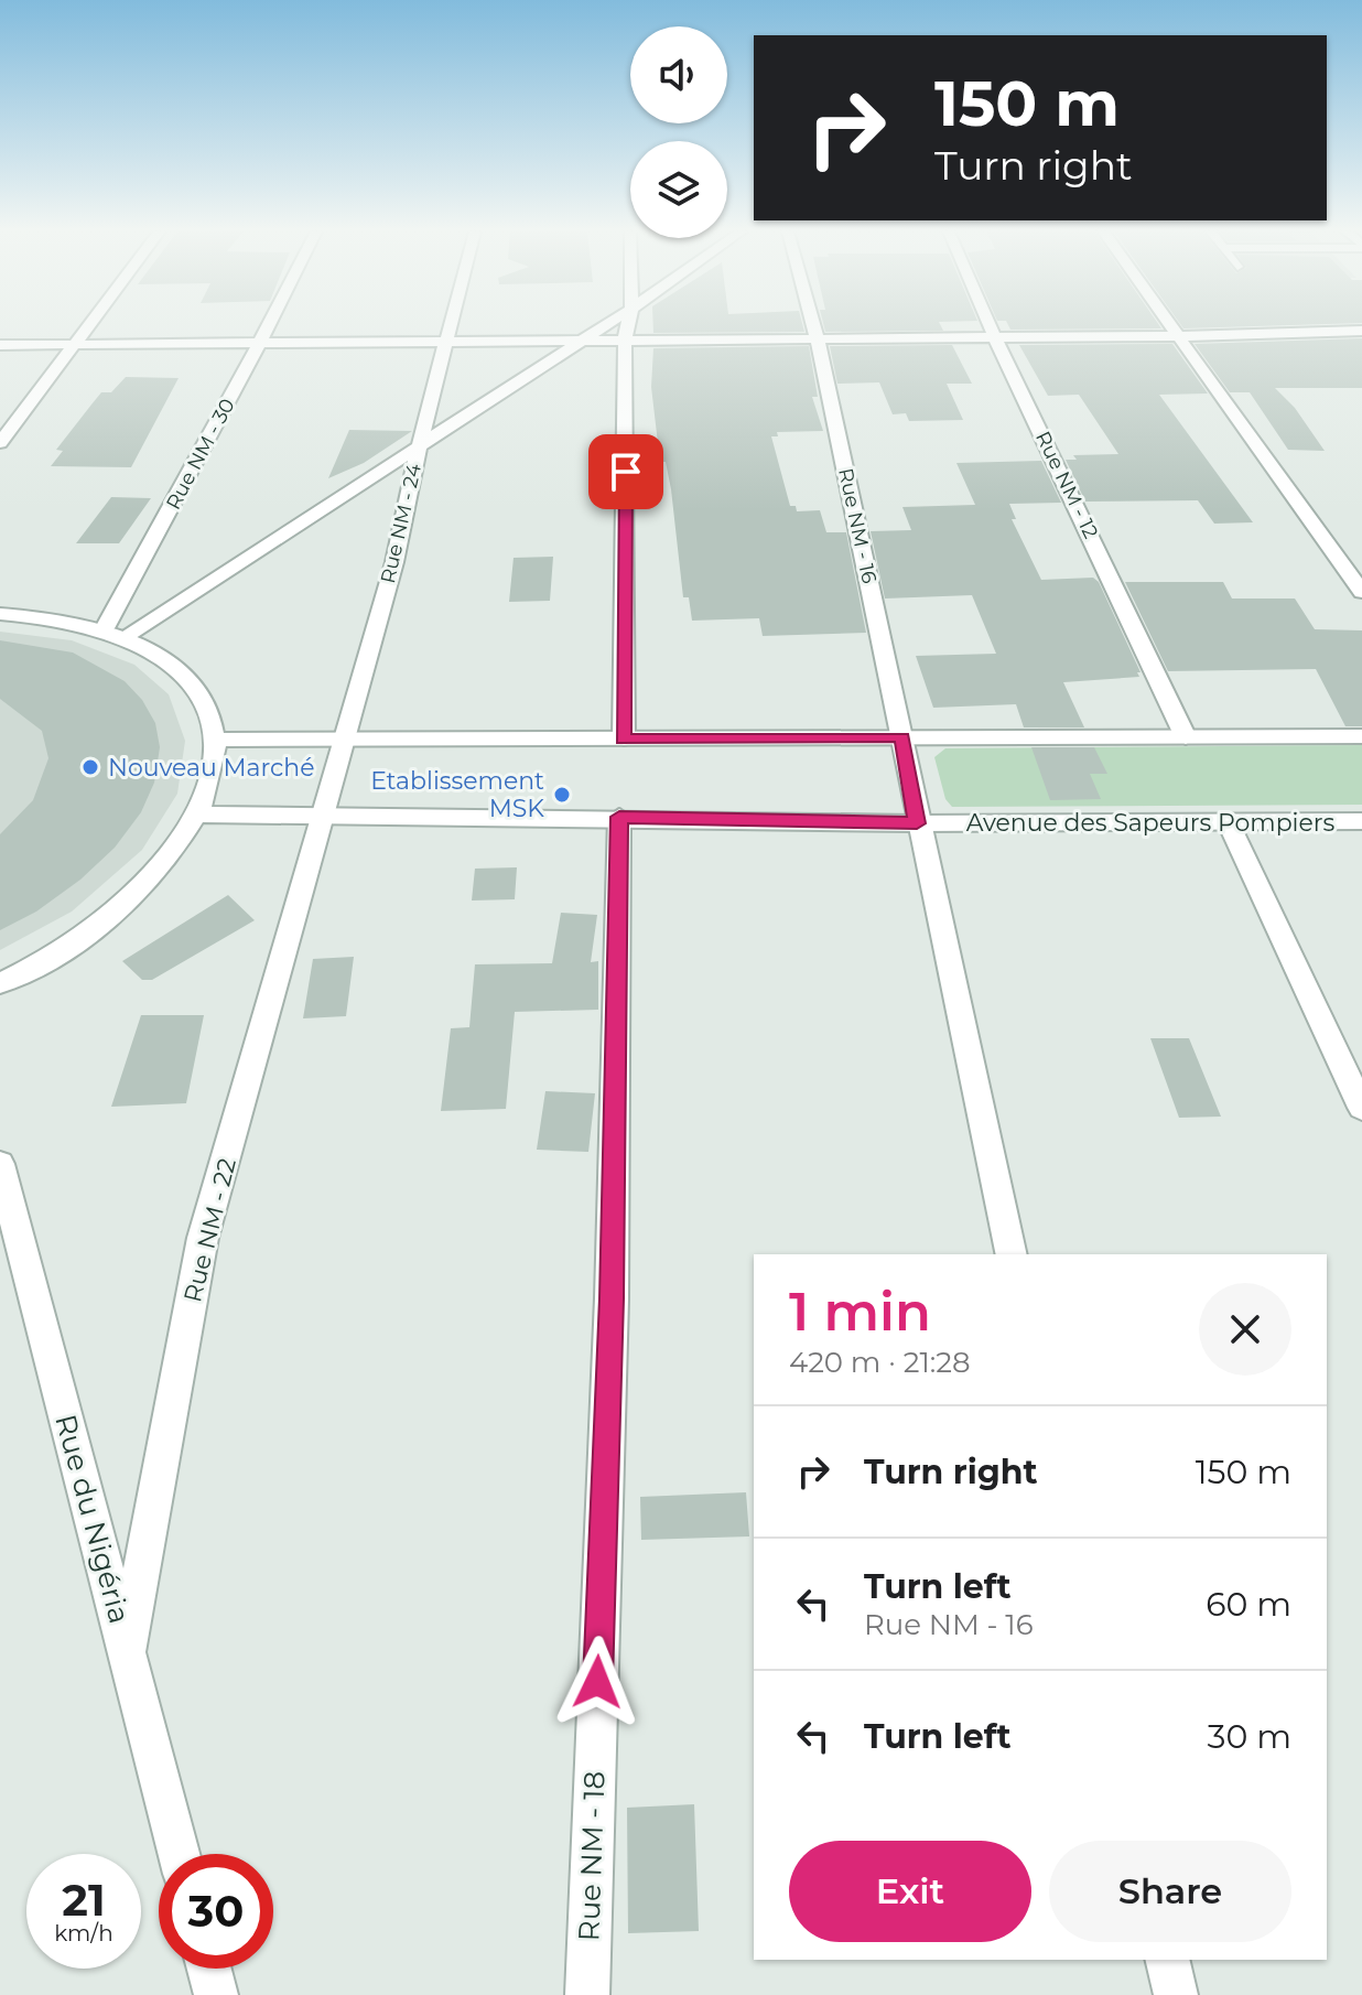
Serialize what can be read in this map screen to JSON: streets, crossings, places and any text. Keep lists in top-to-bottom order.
{
  "streets": {
    "street": [
      "Rue NM - 30",
      "Rue NM - 12",
      "Rue NM - 24",
      "Rue NM - 16",
      "Avenue des Sapeurs Pompiers",
      "Rue NM - 22",
      "Rue du Nigéria",
      "Rue NM - 18"
    ]
  },
  "crossings": [
    ["Rue NM - 24", "Avenue des Sapeurs Pompiers"],
    ["Rue NM - 24", "Rue NM - 22"],
    ["Rue NM - 16", "Avenue des Sapeurs Pompiers"],
    ["Avenue des Sapeurs Pompiers", "Rue NM - 22"],
    ["Avenue des Sapeurs Pompiers", "Rue NM - 18"],
    ["Rue NM - 22", "Rue du Nigéria"]
  ],
  "places": ["Nouveau Marché", "Etablissement MSK"],
  "page": {
    "turn": ["150 m", "Turn right"],
    "heading": ["1 min", "420 m · 21:28"],
    "list": [
      {
        "name": "Turn right",
        "value": "150 m"
      },
      {
        "name": "Turn left",
        "note": "Rue NM - 16",
        "value": "60 m"
      },
      {
        "name": "Turn left",
        "value": "30 m"
      }
    ],
    "buttons": ["Exit", "Share"],
    "speed": "21 km/h",
    "limit": "30"
  }
}
